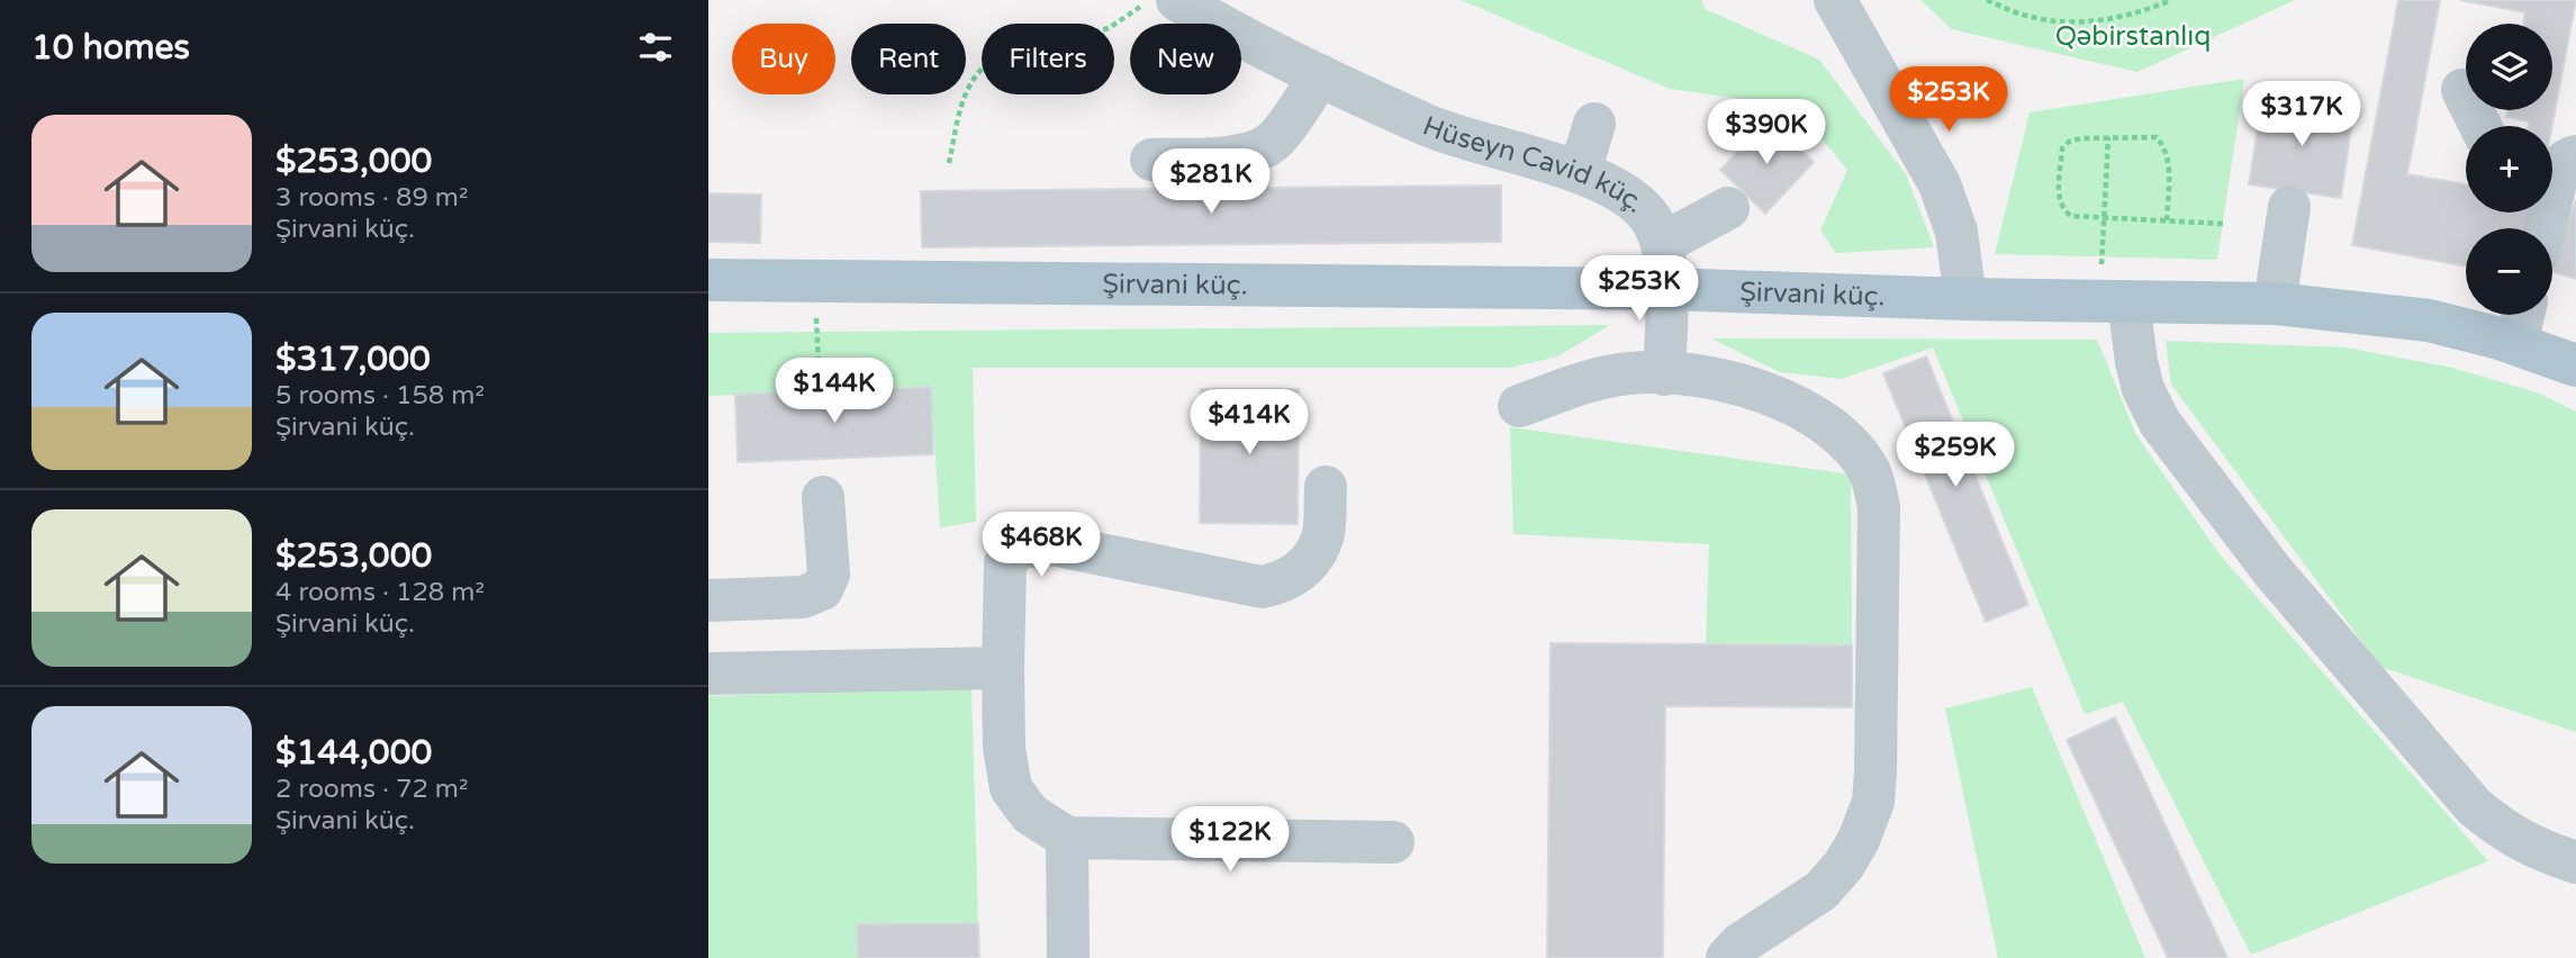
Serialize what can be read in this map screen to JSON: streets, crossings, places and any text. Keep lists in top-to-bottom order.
{
  "streets": {
    "main road": ["Şirvani küç."],
    "street": ["Hüseyn Cavid küç."]
  },
  "crossings": [
    ["Hüseyn Cavid küç.", "Şirvani küç."]
  ],
  "parks": ["Qəbirstanlıq"],
  "page": {
    "heading": "10 homes",
    "map_buttons": ["+", "−"],
    "chip": [
      "Buy",
      "Rent",
      "Filters",
      "New"
    ],
    "price": [
      "$253K",
      "$317K",
      "$390K",
      "$281K",
      "$253K",
      "$144K",
      "$414K",
      "$259K",
      "$468K",
      "$122K"
    ],
    "list": [
      {
        "name": "$253,000",
        "note": "3 rooms · 89 m² · Şirvani küç."
      },
      {
        "name": "$317,000",
        "note": "5 rooms · 158 m² · Şirvani küç."
      },
      {
        "name": "$253,000",
        "note": "4 rooms · 128 m² · Şirvani küç."
      },
      {
        "name": "$144,000",
        "note": "2 rooms · 72 m² · Şirvani küç."
      }
    ]
  }
}
